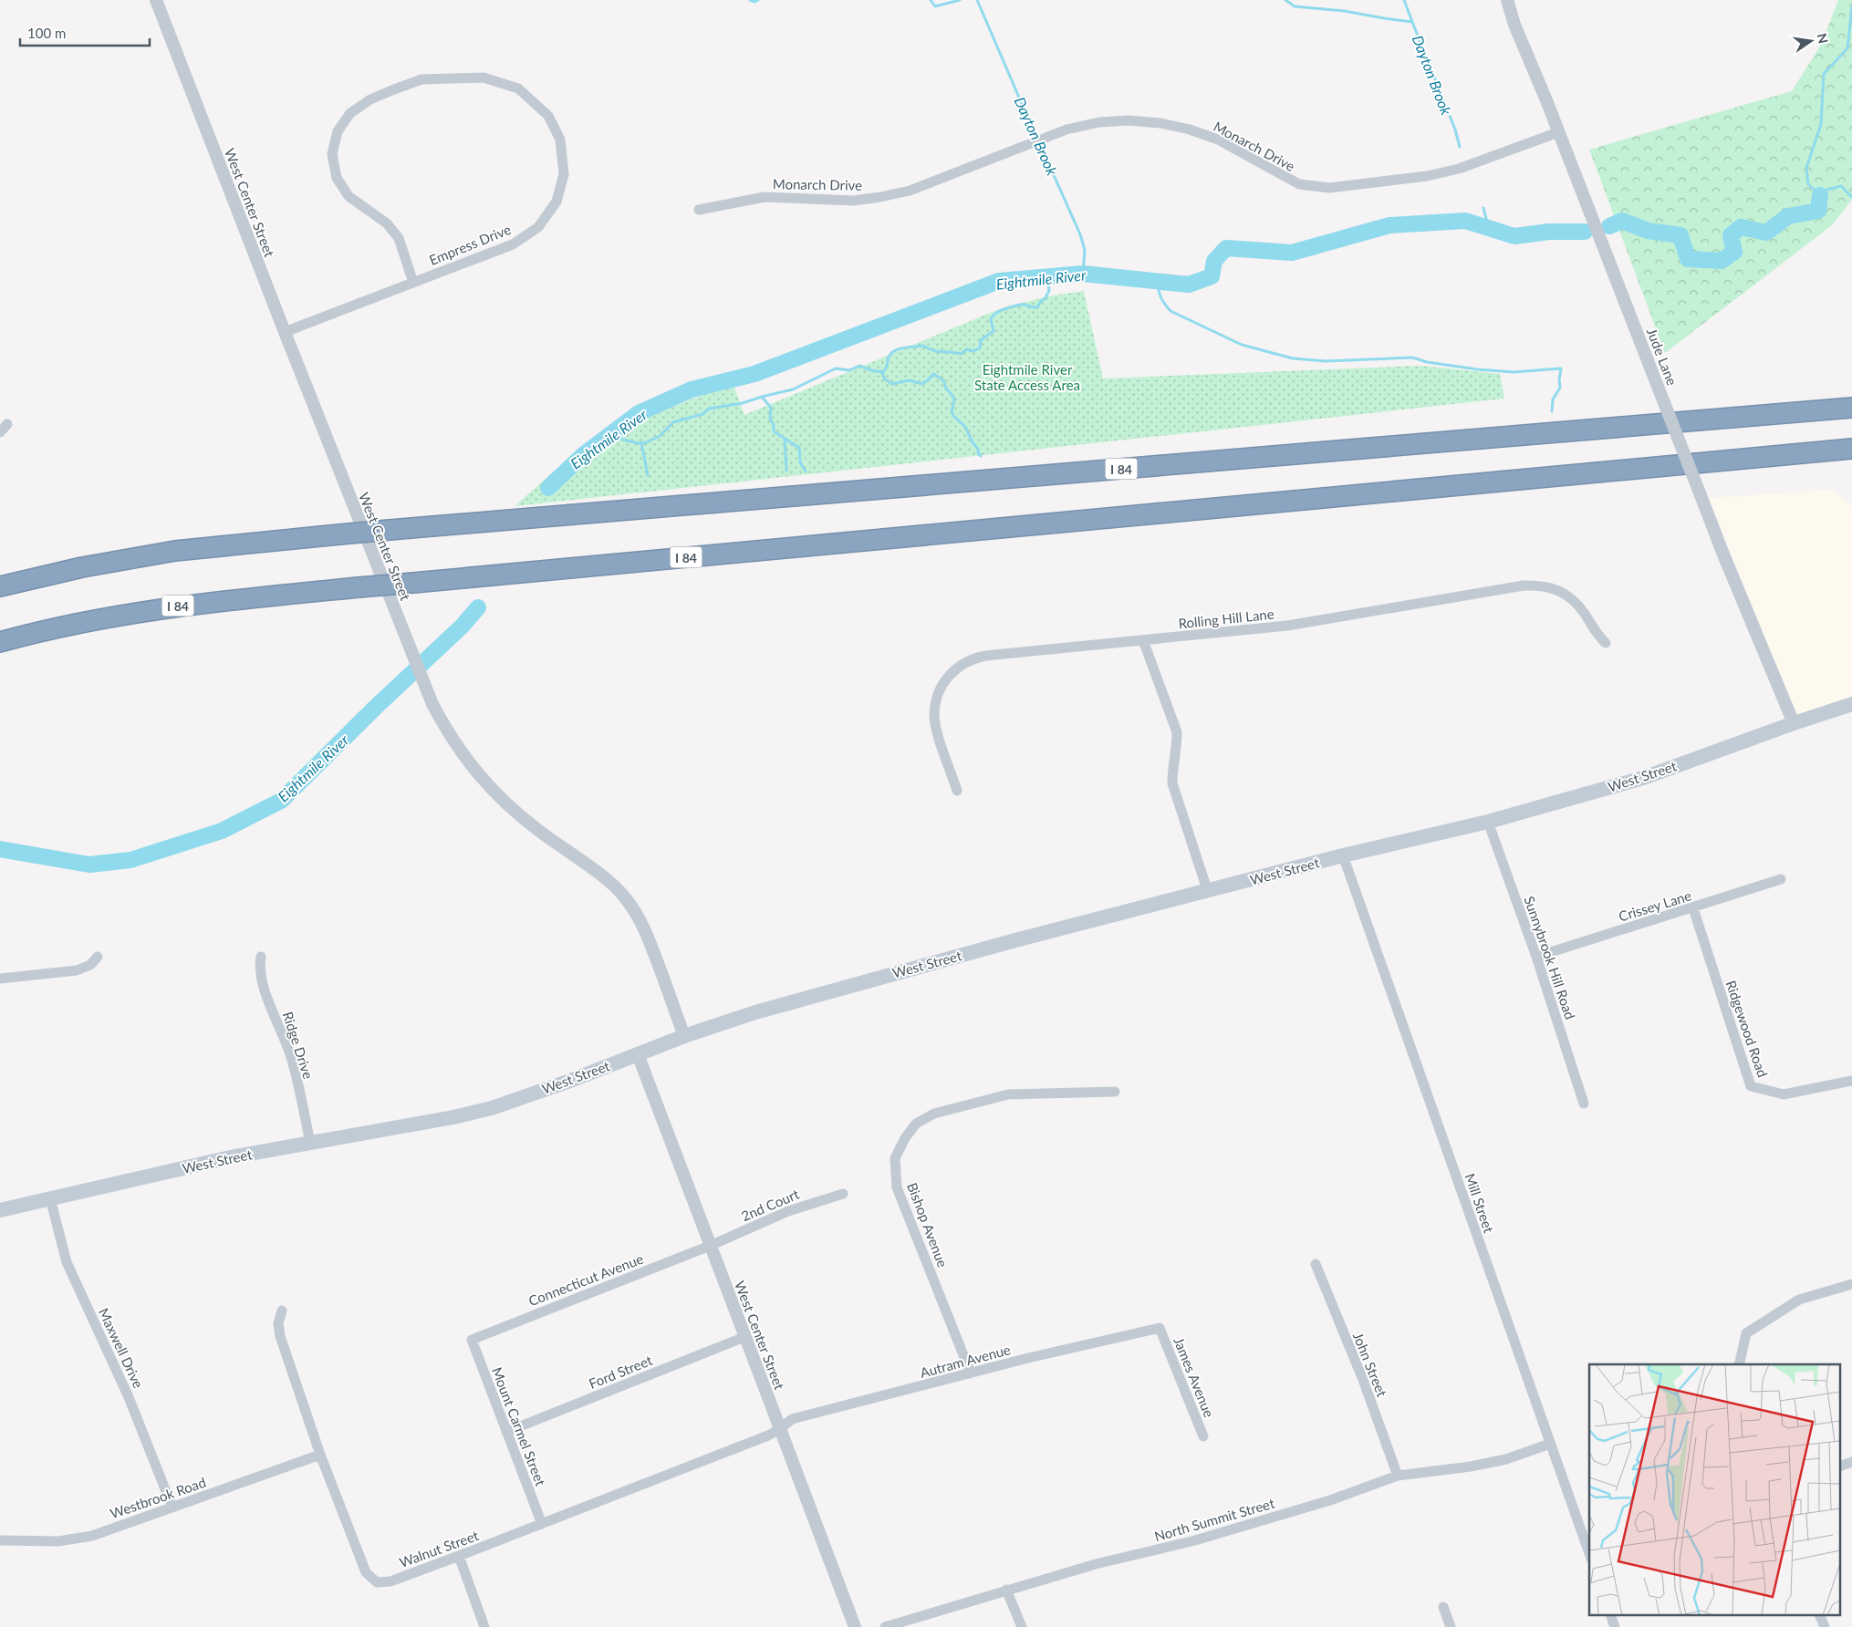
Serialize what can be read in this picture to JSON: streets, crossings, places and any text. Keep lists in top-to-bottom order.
{
  "streets": {
    "highway": ["I 84"],
    "main road": ["West Street"],
    "street": [
      "Monarch Drive",
      "West Center Street",
      "Empress Drive",
      "Jude Lane",
      "Rolling Hill Lane",
      "Crissey Lane",
      "Sunnybrook Hill Road",
      "Ridgewood Road",
      "Ridge Drive",
      "Mill Street",
      "2nd Court",
      "Bishop Avenue",
      "Connecticut Avenue",
      "Maxwell Drive",
      "Autram Avenue",
      "John Street",
      "Ford Street",
      "James Avenue",
      "Mount Carmel Street",
      "Westbrook Road",
      "North Summit Street",
      "Walnut Street"
    ]
  },
  "crossings": [
    ["Monarch Drive", "Jude Lane"],
    ["West Center Street", "Empress Drive"],
    ["West Center Street", "West Street"],
    ["West Center Street", "2nd Court"],
    ["West Center Street", "Connecticut Avenue"],
    ["West Center Street", "Autram Avenue"],
    ["West Center Street", "Ford Street"],
    ["West Center Street", "Walnut Street"],
    ["Jude Lane", "West Street"],
    ["West Street", "Sunnybrook Hill Road"],
    ["West Street", "Ridge Drive"],
    ["West Street", "Mill Street"],
    ["West Street", "Maxwell Drive"],
    ["Crissey Lane", "Sunnybrook Hill Road"],
    ["Crissey Lane", "Ridgewood Road"],
    ["Mill Street", "North Summit Street"],
    ["2nd Court", "Connecticut Avenue"],
    ["Bishop Avenue", "Autram Avenue"],
    ["Connecticut Avenue", "Mount Carmel Street"],
    ["Maxwell Drive", "Westbrook Road"],
    ["Autram Avenue", "James Avenue"],
    ["Autram Avenue", "Walnut Street"],
    ["John Street", "North Summit Street"],
    ["Ford Street", "Mount Carmel Street"],
    ["Mount Carmel Street", "Walnut Street"],
    ["Westbrook Road", "Walnut Street"]
  ],
  "water": ["Dayton Brook", "Eightmile River"],
  "parks": ["Eightmile River State Access Area"],
  "scale_bar": "100 m",
  "north": "right"
}
